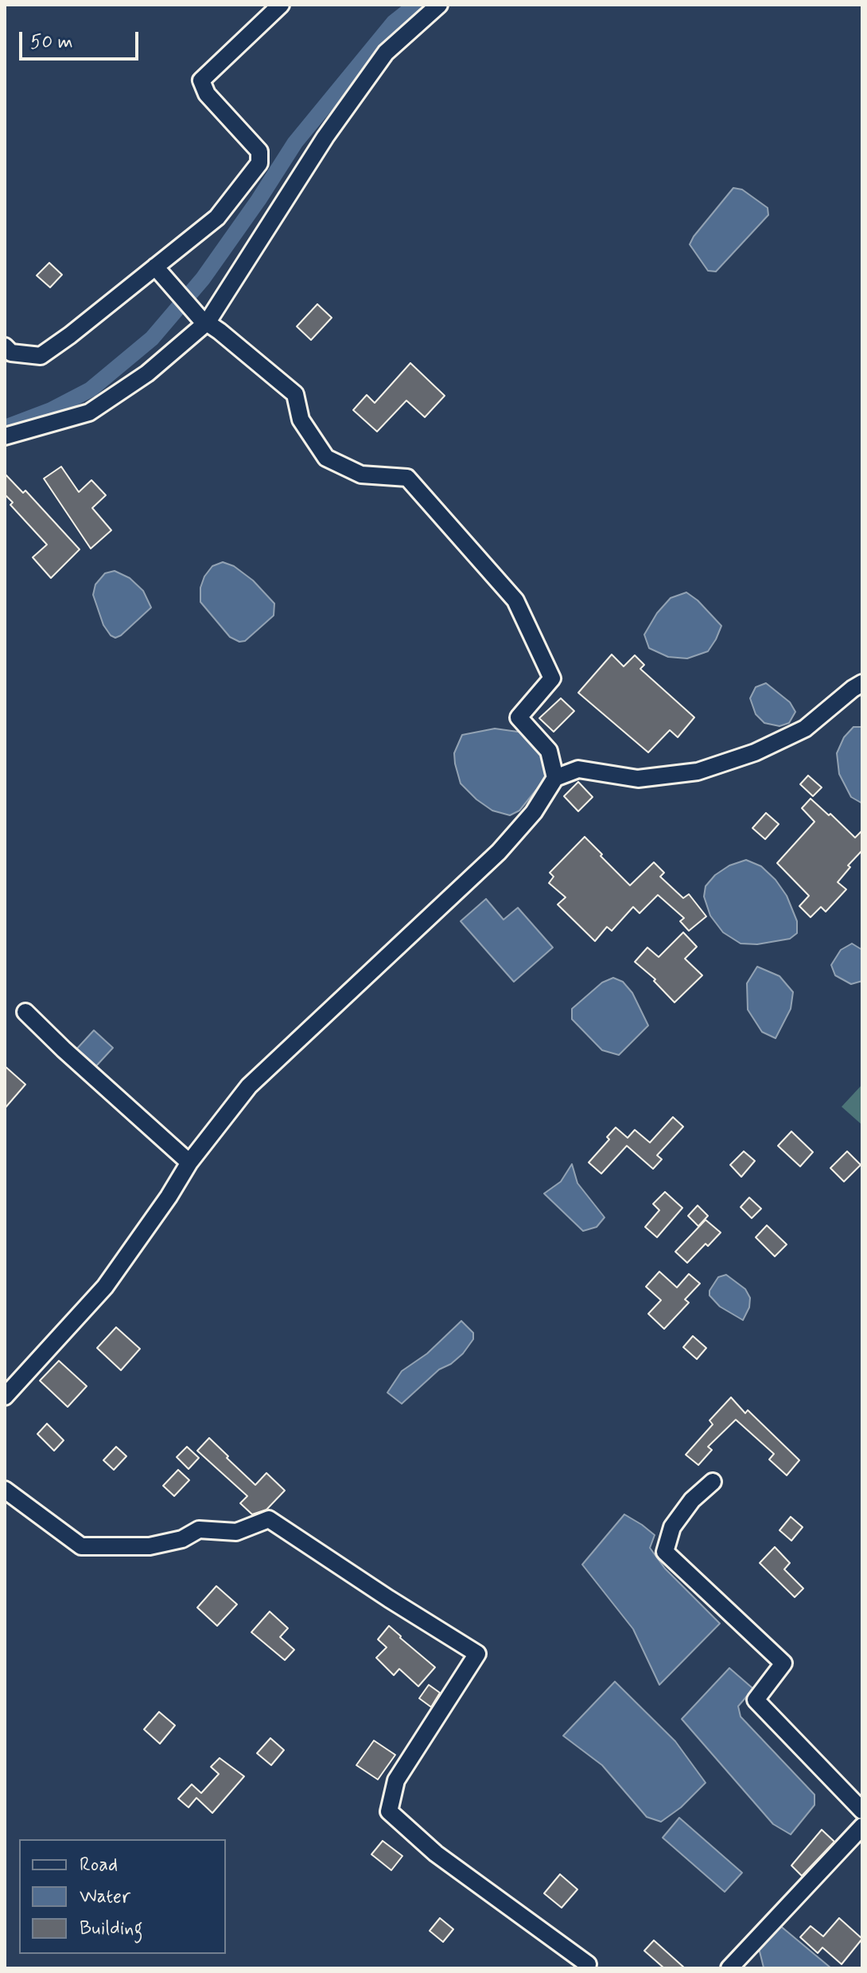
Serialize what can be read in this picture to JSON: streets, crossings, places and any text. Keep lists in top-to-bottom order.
{
  "legend": ["Road", "Water", "Building"],
  "scale_bar": "50 m"
}
